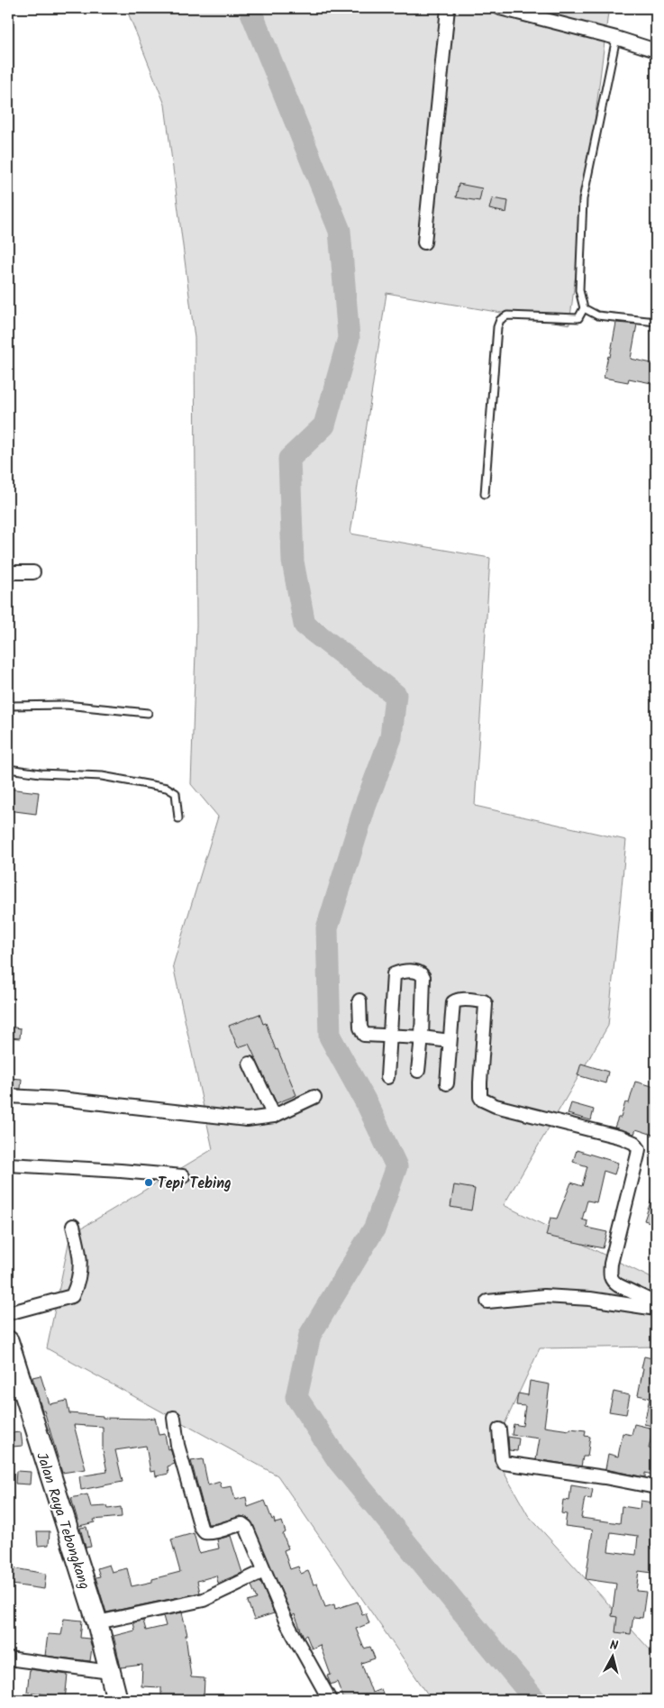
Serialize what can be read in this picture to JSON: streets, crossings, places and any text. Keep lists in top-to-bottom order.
{
  "streets": {
    "main road": ["Jalan Raya Tebongkang"]
  },
  "places": ["Tepi Tebing"],
  "north": "top"
}
